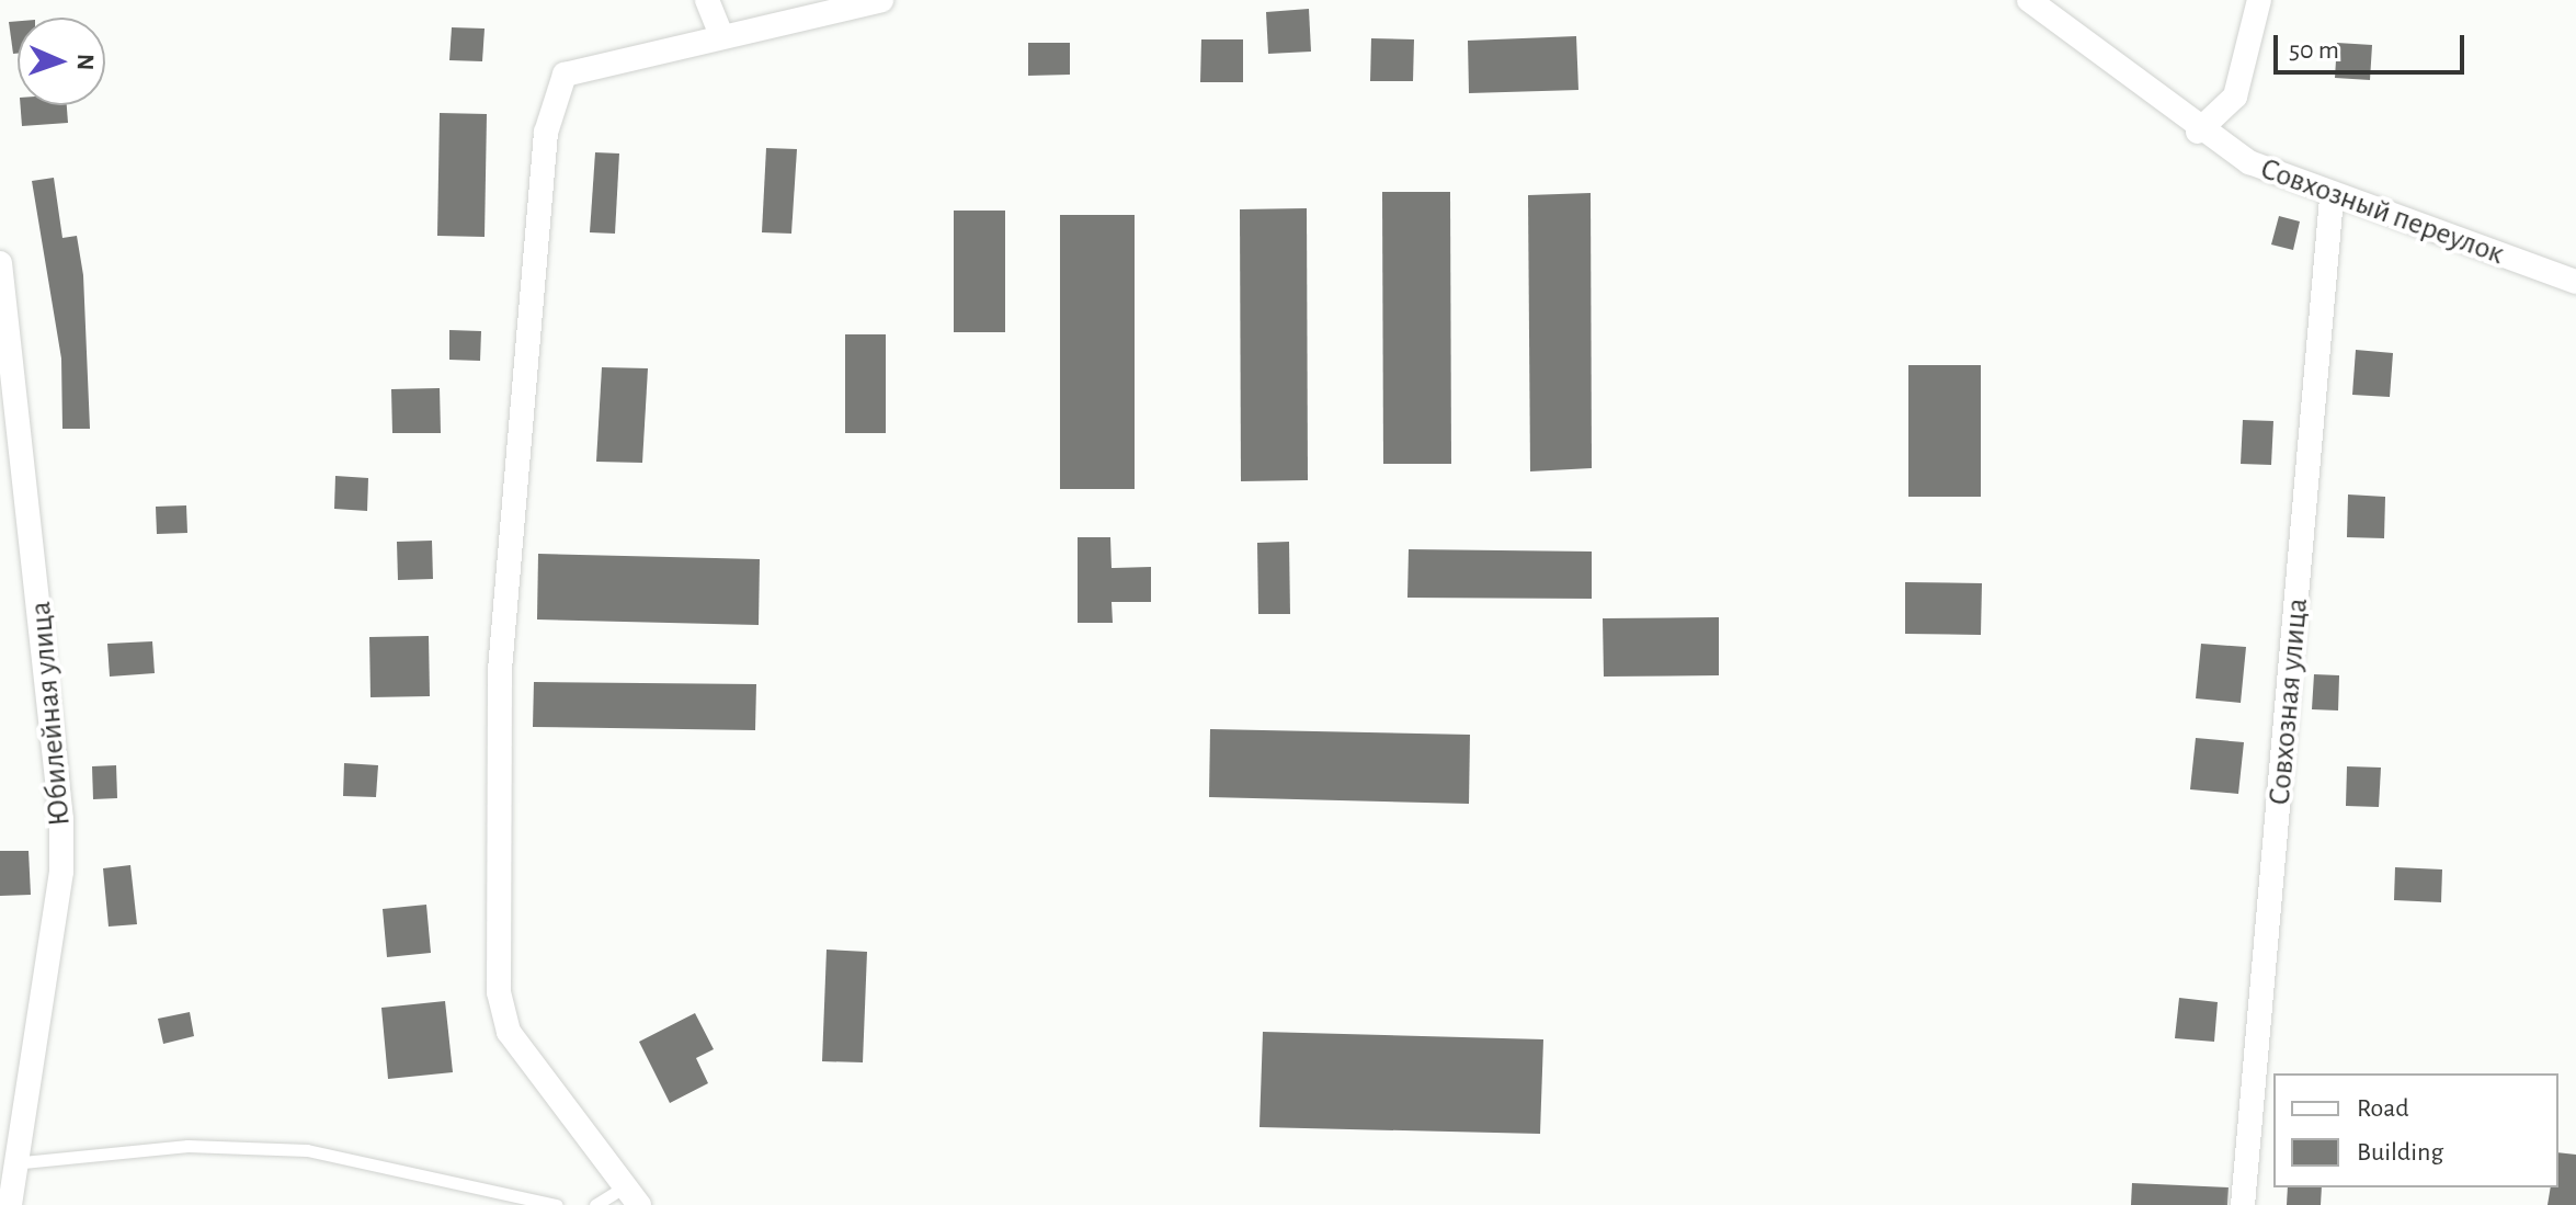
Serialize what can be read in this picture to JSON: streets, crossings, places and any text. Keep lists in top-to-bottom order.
{
  "streets": {
    "street": ["Совхозный переулок", "Совхозная улица", "Юбилейная улица"]
  },
  "crossings": [
    ["Совхозный переулок", "Совхозная улица"]
  ],
  "legend": ["Road", "Building"],
  "scale_bar": "50 m",
  "north": "right"
}
